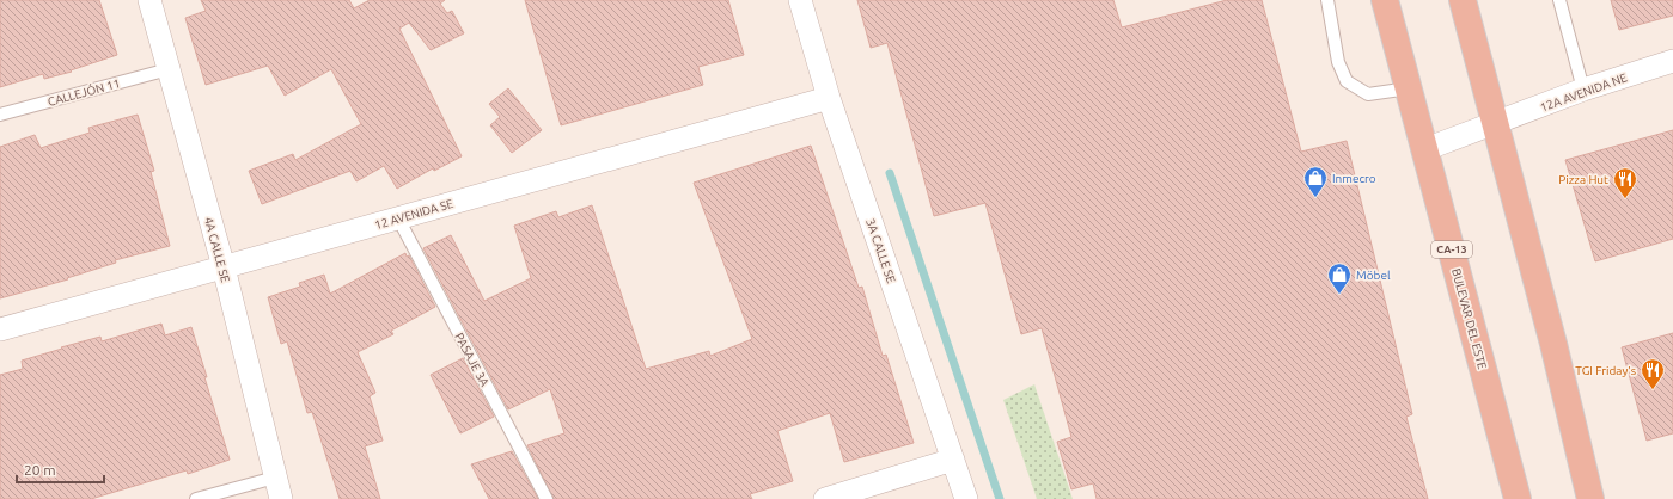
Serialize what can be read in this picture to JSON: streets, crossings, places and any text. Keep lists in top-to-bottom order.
{
  "streets": {
    "highway": ["CA-13", "BULEVAR DEL ESTE"],
    "street": [
      "12A AVENIDA NE",
      "12 AVENIDA SE",
      "4A CALLE SE",
      "3A CALLE SE"
    ],
    "lane": ["CALLEJÓN 11", "PASAJE 3A"]
  },
  "crossings": [
    ["CALLEJÓN 11", "4A CALLE SE"],
    ["12A AVENIDA NE", "BULEVAR DEL ESTE"],
    ["12 AVENIDA SE", "4A CALLE SE"],
    ["12 AVENIDA SE", "3A CALLE SE"],
    ["12 AVENIDA SE", "PASAJE 3A"]
  ],
  "places": {
    "shop": ["Inmecro", "Möbel"],
    "restaurant": ["Pizza Hut", "TGI Friday's"]
  },
  "scale_bar": "20 m"
}
